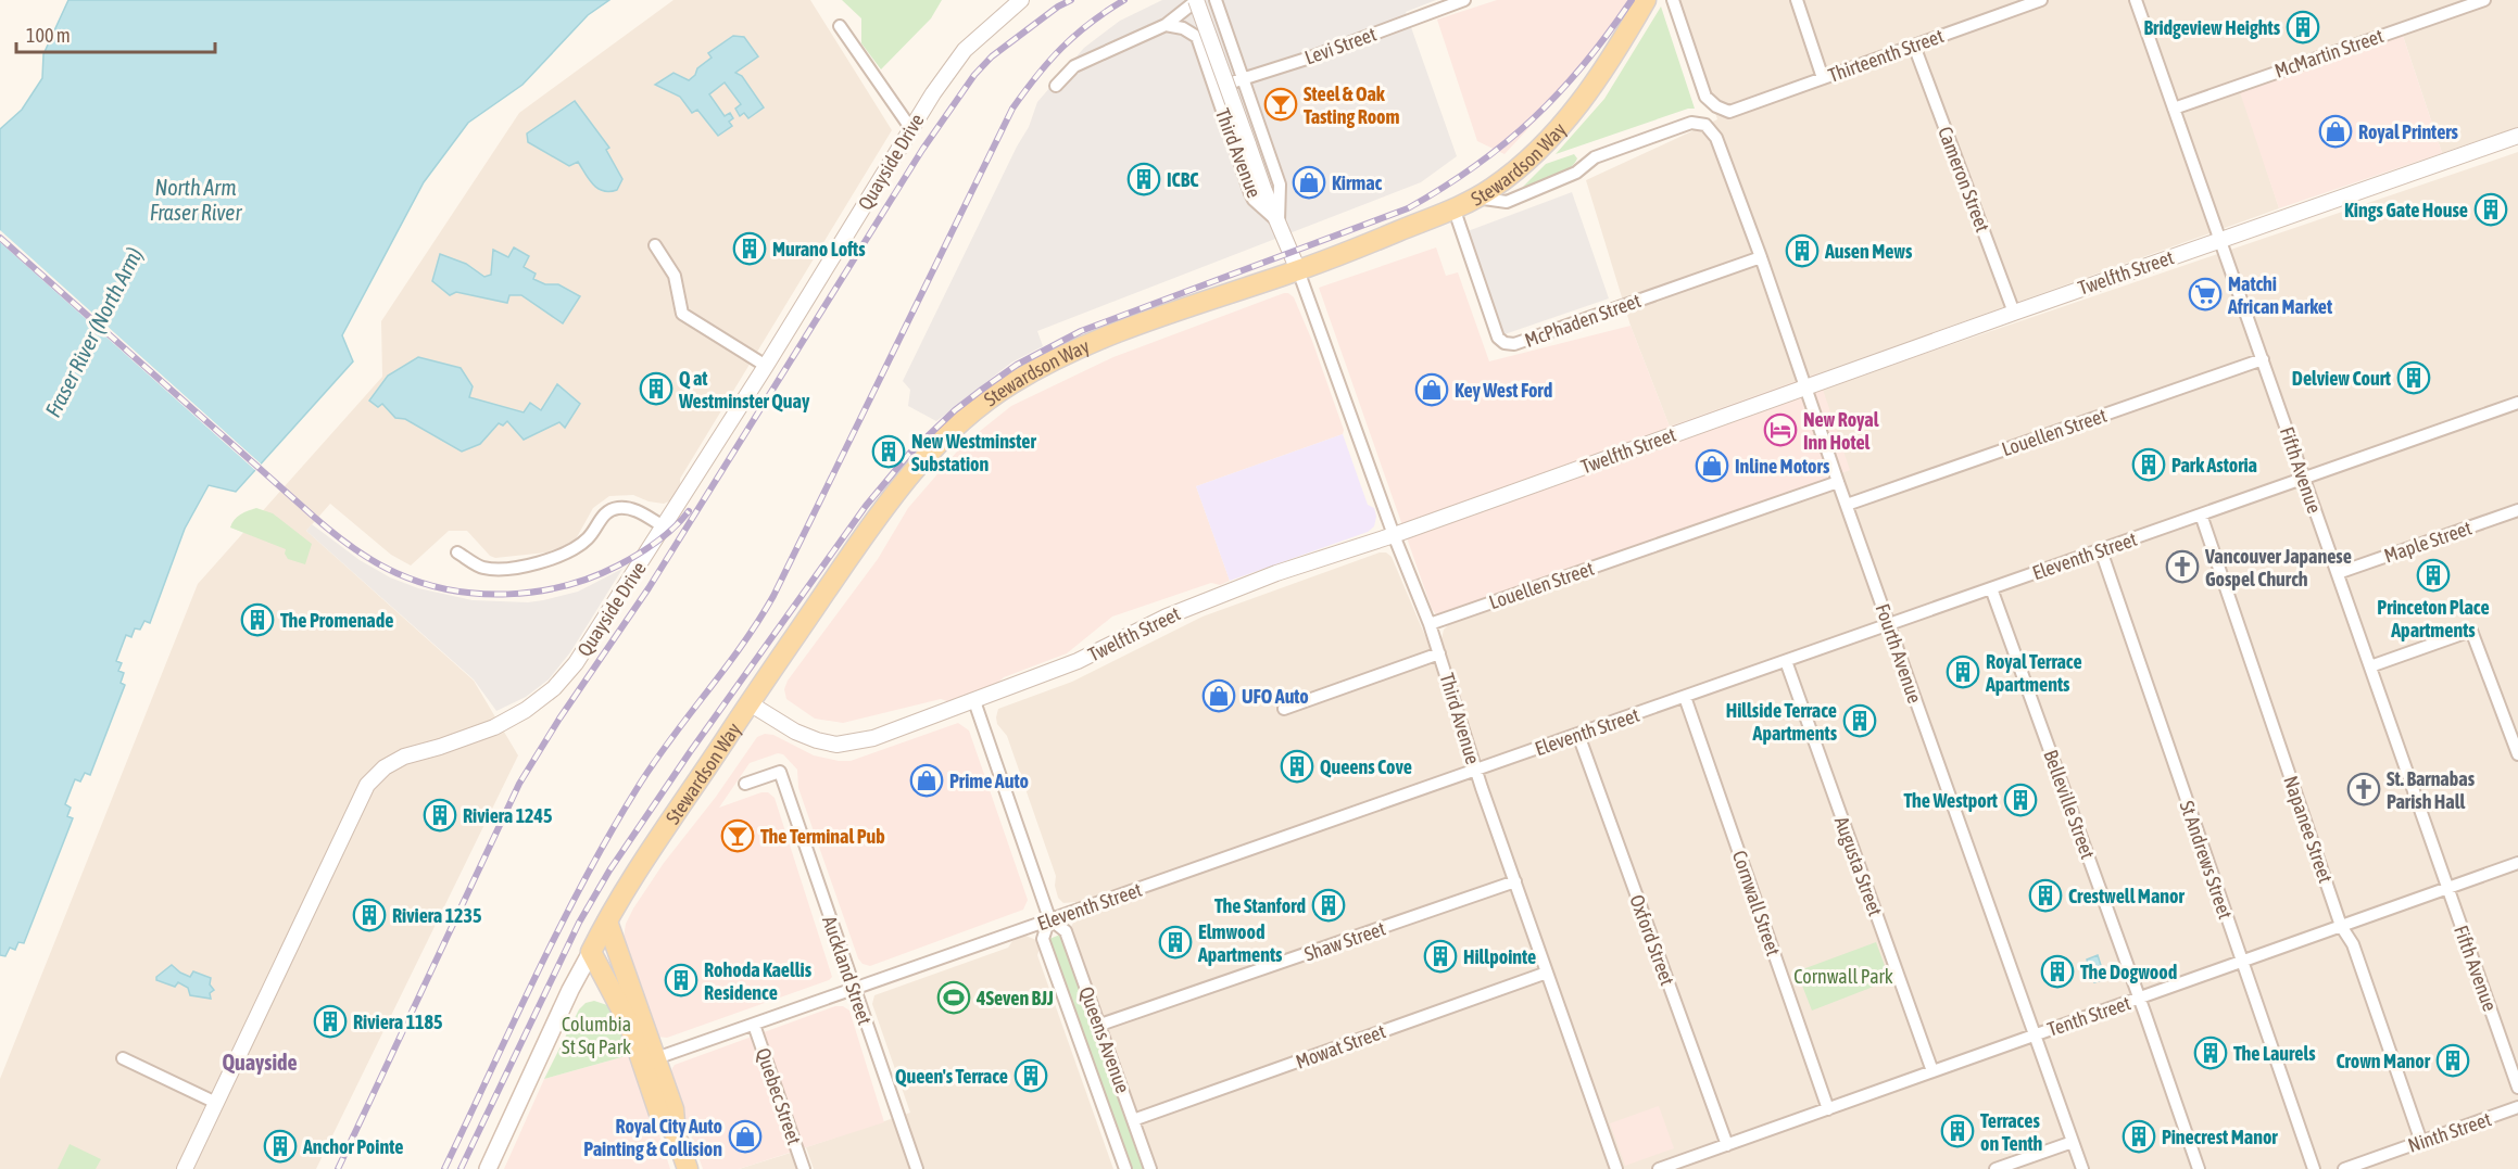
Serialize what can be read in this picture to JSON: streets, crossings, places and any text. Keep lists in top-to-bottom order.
{
  "streets": {
    "main road": ["Stewardson Way"],
    "street": [
      "Levi Street",
      "McMartin Street",
      "Thirteenth Street",
      "Third Avenue",
      "Quayside Drive",
      "Cameron Street",
      "Twelfth Street",
      "McPhaden Street",
      "Louellen Street",
      "Fifth Avenue",
      "Maple Street",
      "Eleventh Street",
      "Fourth Avenue",
      "Belleville Street",
      "Napanee Street",
      "St Andrews Street",
      "Augusta Street",
      "Cornwall Street",
      "Oxford Street",
      "Shaw Street",
      "Auckland Street",
      "Tenth Street",
      "Queens Avenue",
      "Mowat Street",
      "Quebec Street",
      "Ninth Street"
    ]
  },
  "crossings": [
    ["Levi Street", "Third Avenue"],
    ["McMartin Street", "Fifth Avenue"],
    ["Thirteenth Street", "Cameron Street"],
    ["Third Avenue", "Stewardson Way"],
    ["Third Avenue", "Twelfth Street"],
    ["Third Avenue", "Louellen Street"],
    ["Third Avenue", "Eleventh Street"],
    ["Third Avenue", "Shaw Street"],
    ["Third Avenue", "Mowat Street"],
    ["Stewardson Way", "Twelfth Street"],
    ["Stewardson Way", "McPhaden Street"],
    ["Stewardson Way", "Fourth Avenue"],
    ["Cameron Street", "Twelfth Street"],
    ["Twelfth Street", "Fifth Avenue"],
    ["Twelfth Street", "Fourth Avenue"],
    ["Twelfth Street", "Queens Avenue"],
    ["McPhaden Street", "Fourth Avenue"],
    ["Louellen Street", "Fifth Avenue"],
    ["Louellen Street", "Fourth Avenue"],
    ["Fifth Avenue", "Maple Street"],
    ["Fifth Avenue", "Eleventh Street"],
    ["Fifth Avenue", "Tenth Street"],
    ["Eleventh Street", "Fourth Avenue"],
    ["Eleventh Street", "Belleville Street"],
    ["Eleventh Street", "Napanee Street"],
    ["Eleventh Street", "St Andrews Street"],
    ["Eleventh Street", "Augusta Street"],
    ["Eleventh Street", "Cornwall Street"],
    ["Eleventh Street", "Oxford Street"],
    ["Eleventh Street", "Auckland Street"],
    ["Eleventh Street", "Queens Avenue"],
    ["Eleventh Street", "Quebec Street"],
    ["Fourth Avenue", "Tenth Street"],
    ["Belleville Street", "Tenth Street"],
    ["Napanee Street", "Tenth Street"],
    ["Napanee Street", "Ninth Street"],
    ["St Andrews Street", "Tenth Street"],
    ["Augusta Street", "Tenth Street"],
    ["Cornwall Street", "Tenth Street"],
    ["Oxford Street", "Tenth Street"],
    ["Shaw Street", "Queens Avenue"],
    ["Queens Avenue", "Mowat Street"]
  ],
  "districts": ["Quayside"],
  "water": ["North Arm Fraser River", "Fraser River (North Arm)"],
  "parks": ["Cornwall Park", "Columbia St Sq Park"],
  "places": {
    "building": [
      "Bridgeview Heights",
      "ICBC",
      "Kings Gate House",
      "Murano Lofts",
      "Ausen Mews",
      "Delview Court",
      "Q at Westminster Quay",
      "New Westminster Substation",
      "Park Astoria",
      "Princeton Place Apartments",
      "The Promenade",
      "Royal Terrace Apartments",
      "Hillside Terrace Apartments",
      "Queens Cove",
      "The Westport",
      "Riviera 1245",
      "Crestwell Manor",
      "The Stanford",
      "Riviera 1235",
      "Elmwood Apartments",
      "Hillpointe",
      "The Dogwood",
      "Rohoda Kaellis Residence",
      "Riviera 1185",
      "The Laurels",
      "Crown Manor",
      "Queen's Terrace",
      "Terraces on Tenth",
      "Pinecrest Manor",
      "Anchor Pointe"
    ],
    "bar": ["Steel & Oak Tasting Room", "The Terminal Pub"],
    "shop": [
      "Royal Printers",
      "Kirmac",
      "Key West Ford",
      "Inline Motors",
      "UFO Auto",
      "Prime Auto",
      "Royal City Auto Painting & Collision"
    ],
    "supermarket": ["Matchi African Market"],
    "hotel": ["New Royal Inn Hotel"],
    "church": ["Vancouver Japanese Gospel Church", "St. Barnabas Parish Hall"],
    "sports": ["4Seven BJJ"]
  },
  "scale_bar": "100 m"
}
